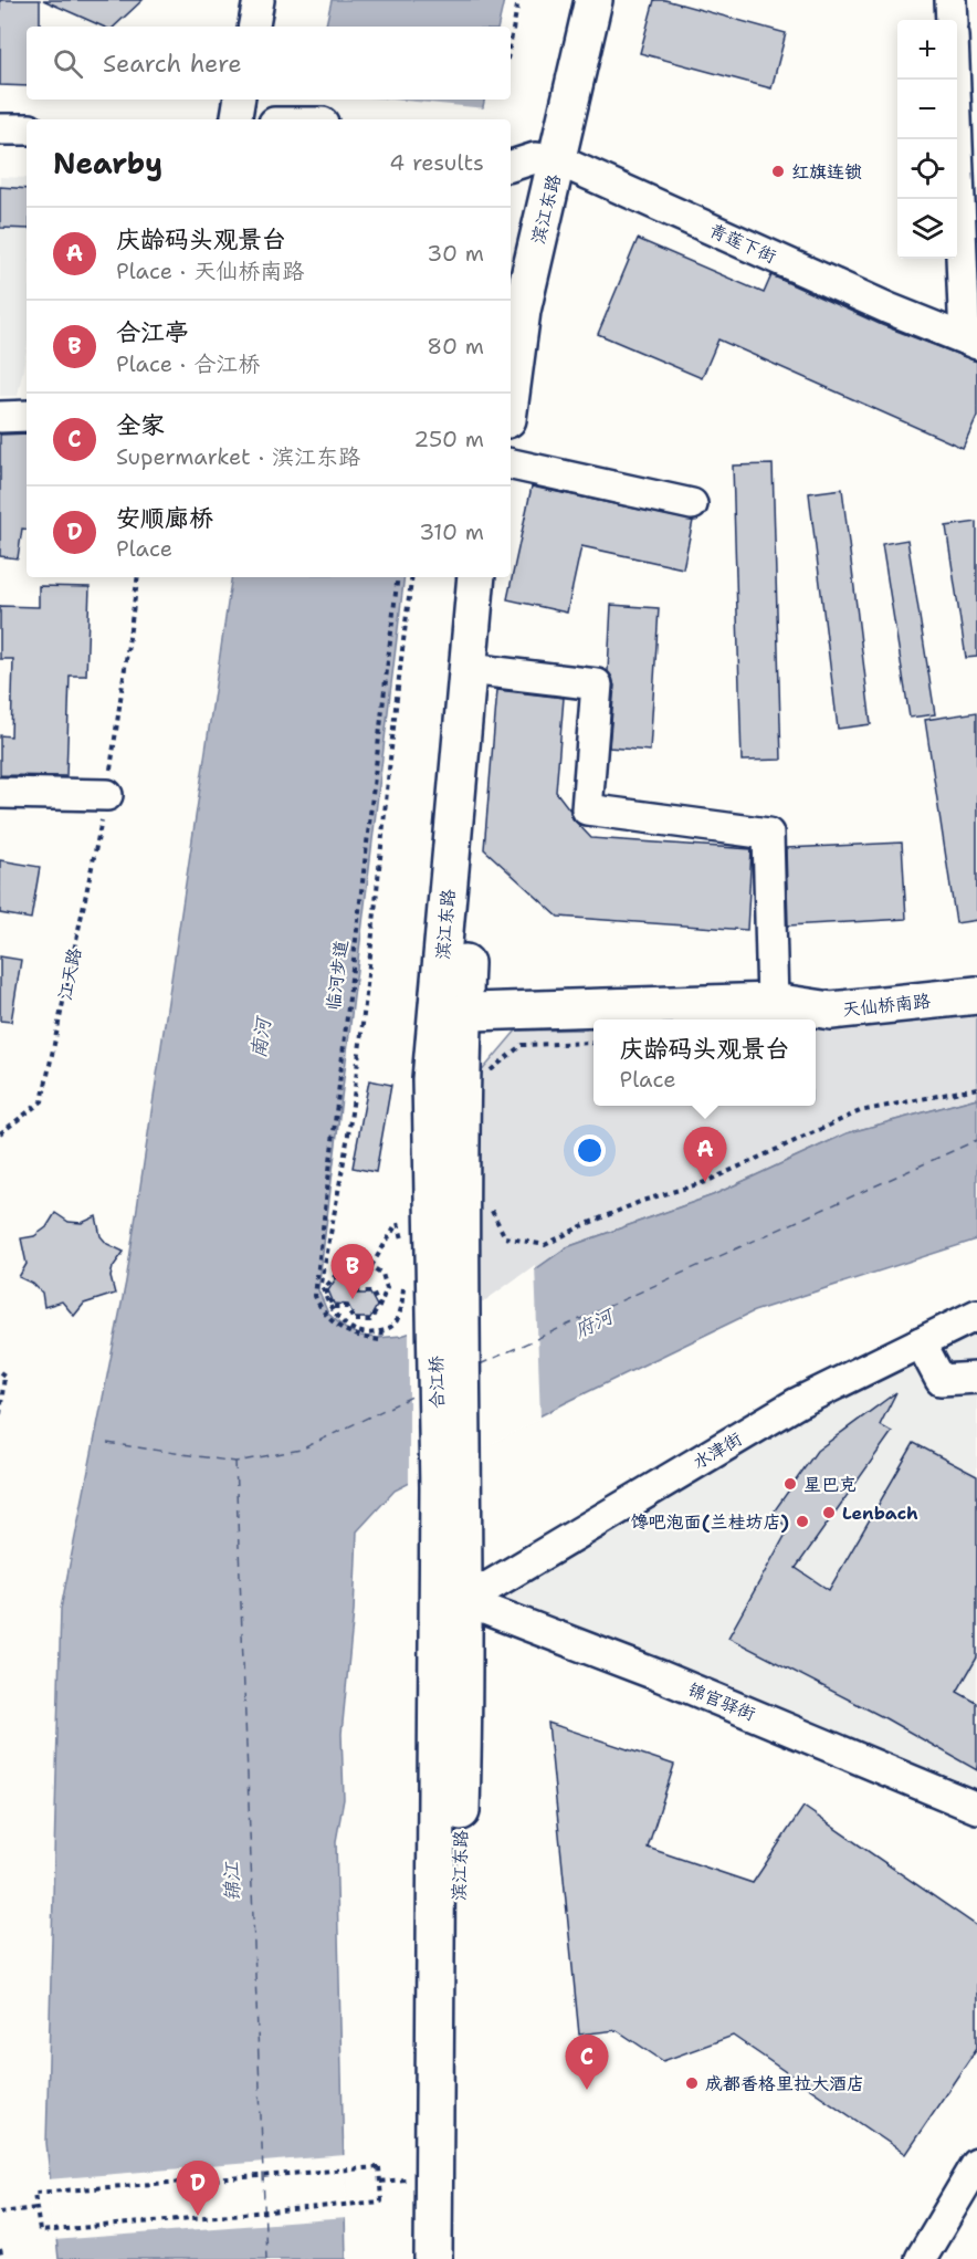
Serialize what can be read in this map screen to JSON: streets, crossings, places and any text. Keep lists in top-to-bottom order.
{
  "streets": {
    "main road": ["滨江东路", "天仙桥南路", "合江桥"],
    "street": ["青莲下街", "水津街", "锦官驿街"],
    "path": ["江天路", "临河步道"]
  },
  "crossings": [
    ["滨江东路", "青莲下街"],
    ["滨江东路", "天仙桥南路"],
    ["滨江东路", "合江桥"],
    ["滨江东路", "水津街"],
    ["滨江东路", "锦官驿街"],
    ["水津街", "锦官驿街"]
  ],
  "water": ["南河", "府河", "锦江"],
  "places": [
    "红旗连锁",
    "星巴克",
    "Lenbach",
    "馋吧泡面(兰桂坊店)",
    "成都香格里拉大酒店"
  ],
  "page": {
    "map_buttons": ["+", "−"],
    "search": "Search here",
    "heading": ["Nearby", "4 results"],
    "list": [
      {
        "mark": "A",
        "name": "庆龄码头观景台",
        "note": "Place · 天仙桥南路",
        "value": "30 m"
      },
      {
        "mark": "B",
        "name": "合江亭",
        "note": "Place · 合江桥",
        "value": "80 m"
      },
      {
        "mark": "C",
        "name": "全家",
        "note": "Supermarket · 滨江东路",
        "value": "250 m"
      },
      {
        "mark": "D",
        "name": "安顺廊桥",
        "note": "Place",
        "value": "310 m"
      }
    ],
    "popup": ["庆龄码头观景台", "Place"],
    "pins": [
      "A",
      "B",
      "C",
      "D"
    ]
  }
}
